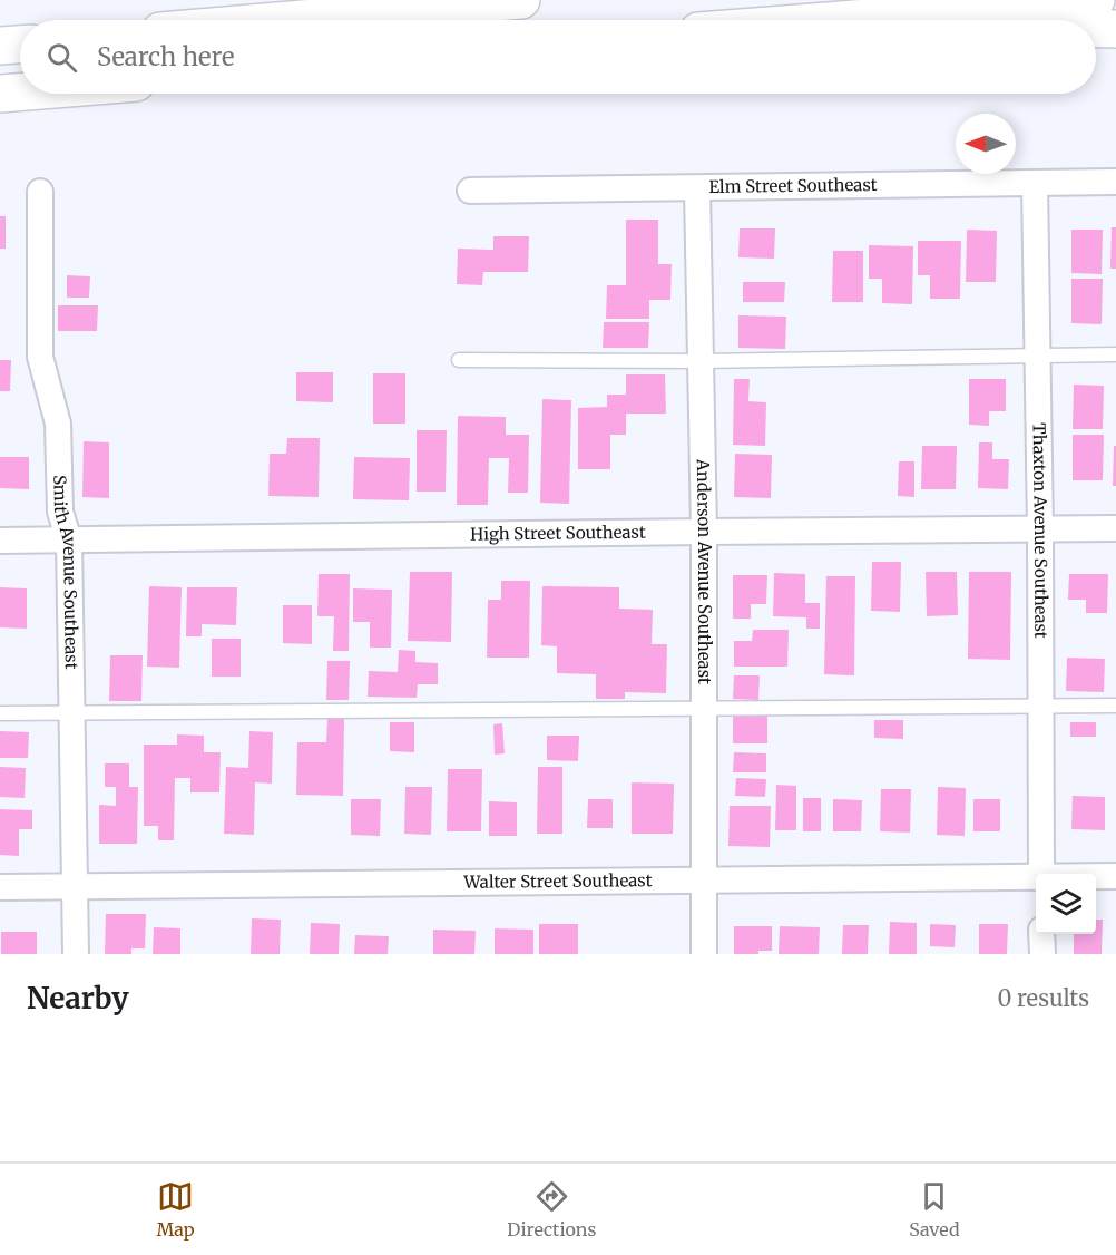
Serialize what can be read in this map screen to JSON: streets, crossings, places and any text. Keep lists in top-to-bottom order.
{
  "streets": {
    "street": [
      "Elm Street Southeast",
      "Thaxton Avenue Southeast",
      "High Street Southeast",
      "Smith Avenue Southeast",
      "Anderson Avenue Southeast",
      "Walter Street Southeast"
    ]
  },
  "crossings": [
    ["Elm Street Southeast", "Thaxton Avenue Southeast"],
    ["Elm Street Southeast", "Anderson Avenue Southeast"],
    ["Thaxton Avenue Southeast", "High Street Southeast"],
    ["High Street Southeast", "Smith Avenue Southeast"],
    ["High Street Southeast", "Anderson Avenue Southeast"],
    ["Smith Avenue Southeast", "Walter Street Southeast"],
    ["Anderson Avenue Southeast", "Walter Street Southeast"]
  ],
  "north": "left",
  "page": {
    "search": "Search here",
    "heading": ["Nearby", "0 results"],
    "nav": ["Map", "Directions", "Saved"]
  }
}
